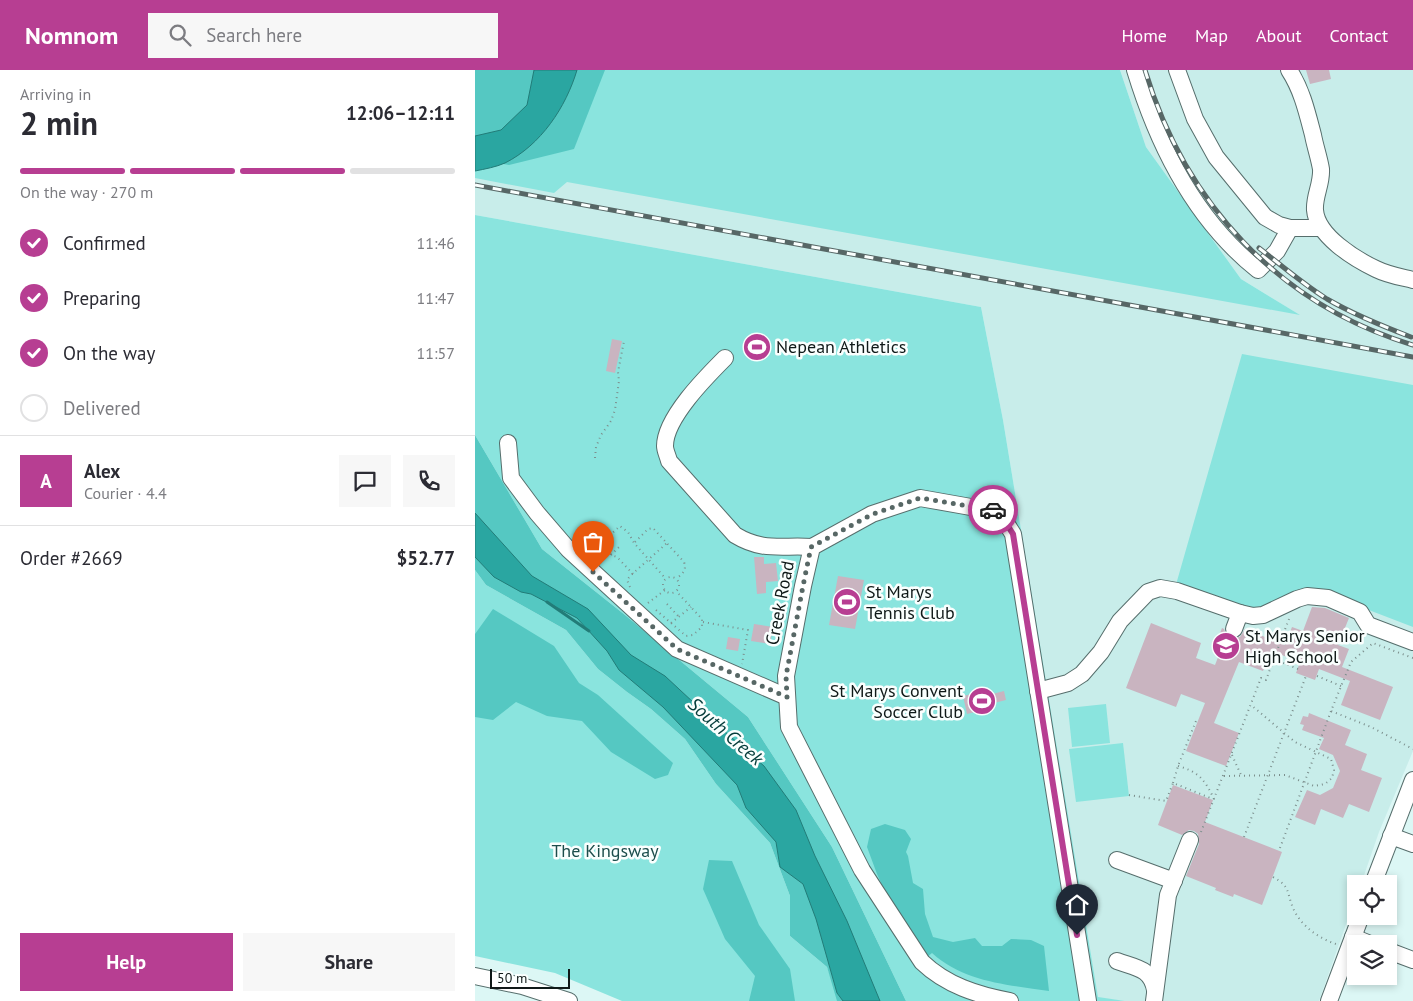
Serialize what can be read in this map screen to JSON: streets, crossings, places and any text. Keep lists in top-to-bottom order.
{
  "streets": {
    "street": ["Creek Road"]
  },
  "water": ["South Creek"],
  "parks": ["The Kingsway"],
  "places": {
    "sports": ["Nepean Athletics", "St Marys Tennis Club", "St Marys Convent Soccer Club"],
    "school or university": ["St Marys Senior High School"]
  },
  "scale_bar": "50 m",
  "page": {
    "header": "Nomnom",
    "search": "Search here",
    "nav": [
      "Home",
      "Map",
      "About",
      "Contact"
    ],
    "heading": ["2 min", "Arriving in", "12:06–12:11"],
    "panel": [
      "Alex",
      "Courier · 4.4",
      "Order #2669",
      "$52.77"
    ],
    "bar": "On the way · 270 m",
    "list": [
      ["Confirmed", "11:46"],
      ["Preparing", "11:47"],
      ["On the way", "11:57"],
      "Delivered"
    ],
    "round": "A",
    "buttons": ["Help", "Share"],
    "scale": "50 m"
  }
}
